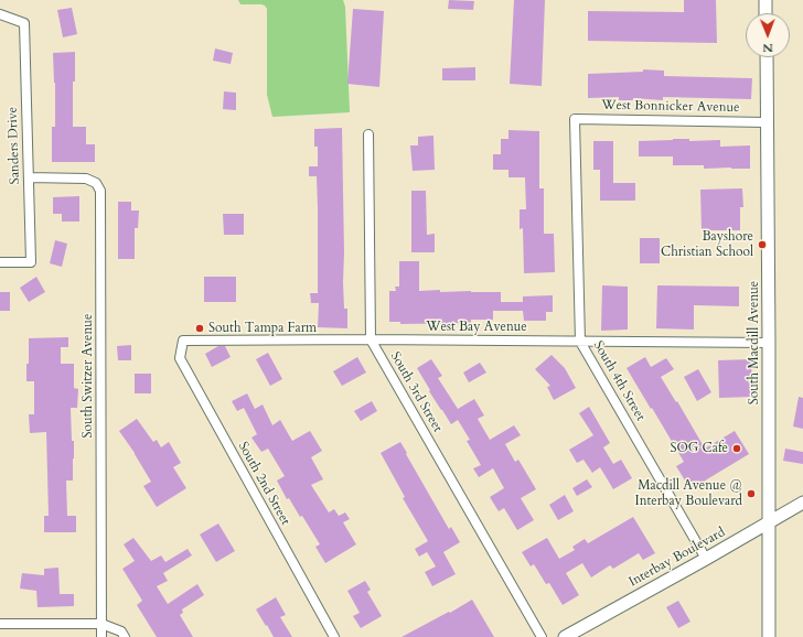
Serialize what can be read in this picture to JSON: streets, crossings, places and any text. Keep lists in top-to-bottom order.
{
  "streets": {
    "street": [
      "West Bonnicker Avenue",
      "Sanders Drive",
      "West Bay Avenue",
      "South Macdill Avenue",
      "South Switzer Avenue",
      "South 4th Street",
      "South 3rd Street",
      "South 2nd Street",
      "Interbay Boulevard"
    ]
  },
  "crossings": [
    ["West Bonnicker Avenue", "South Macdill Avenue"],
    ["West Bonnicker Avenue", "South 4th Street"],
    ["Sanders Drive", "South Switzer Avenue"],
    ["West Bay Avenue", "South Macdill Avenue"],
    ["West Bay Avenue", "South 4th Street"],
    ["West Bay Avenue", "South 3rd Street"],
    ["West Bay Avenue", "South 2nd Street"],
    ["South Macdill Avenue", "Interbay Boulevard"],
    ["South 4th Street", "Interbay Boulevard"]
  ],
  "places": [
    "Bayshore Christian School",
    "South Tampa Farm",
    "SOG Cafe",
    "Macdill Avenue @ Interbay Boulevard"
  ],
  "north": "bottom"
}
